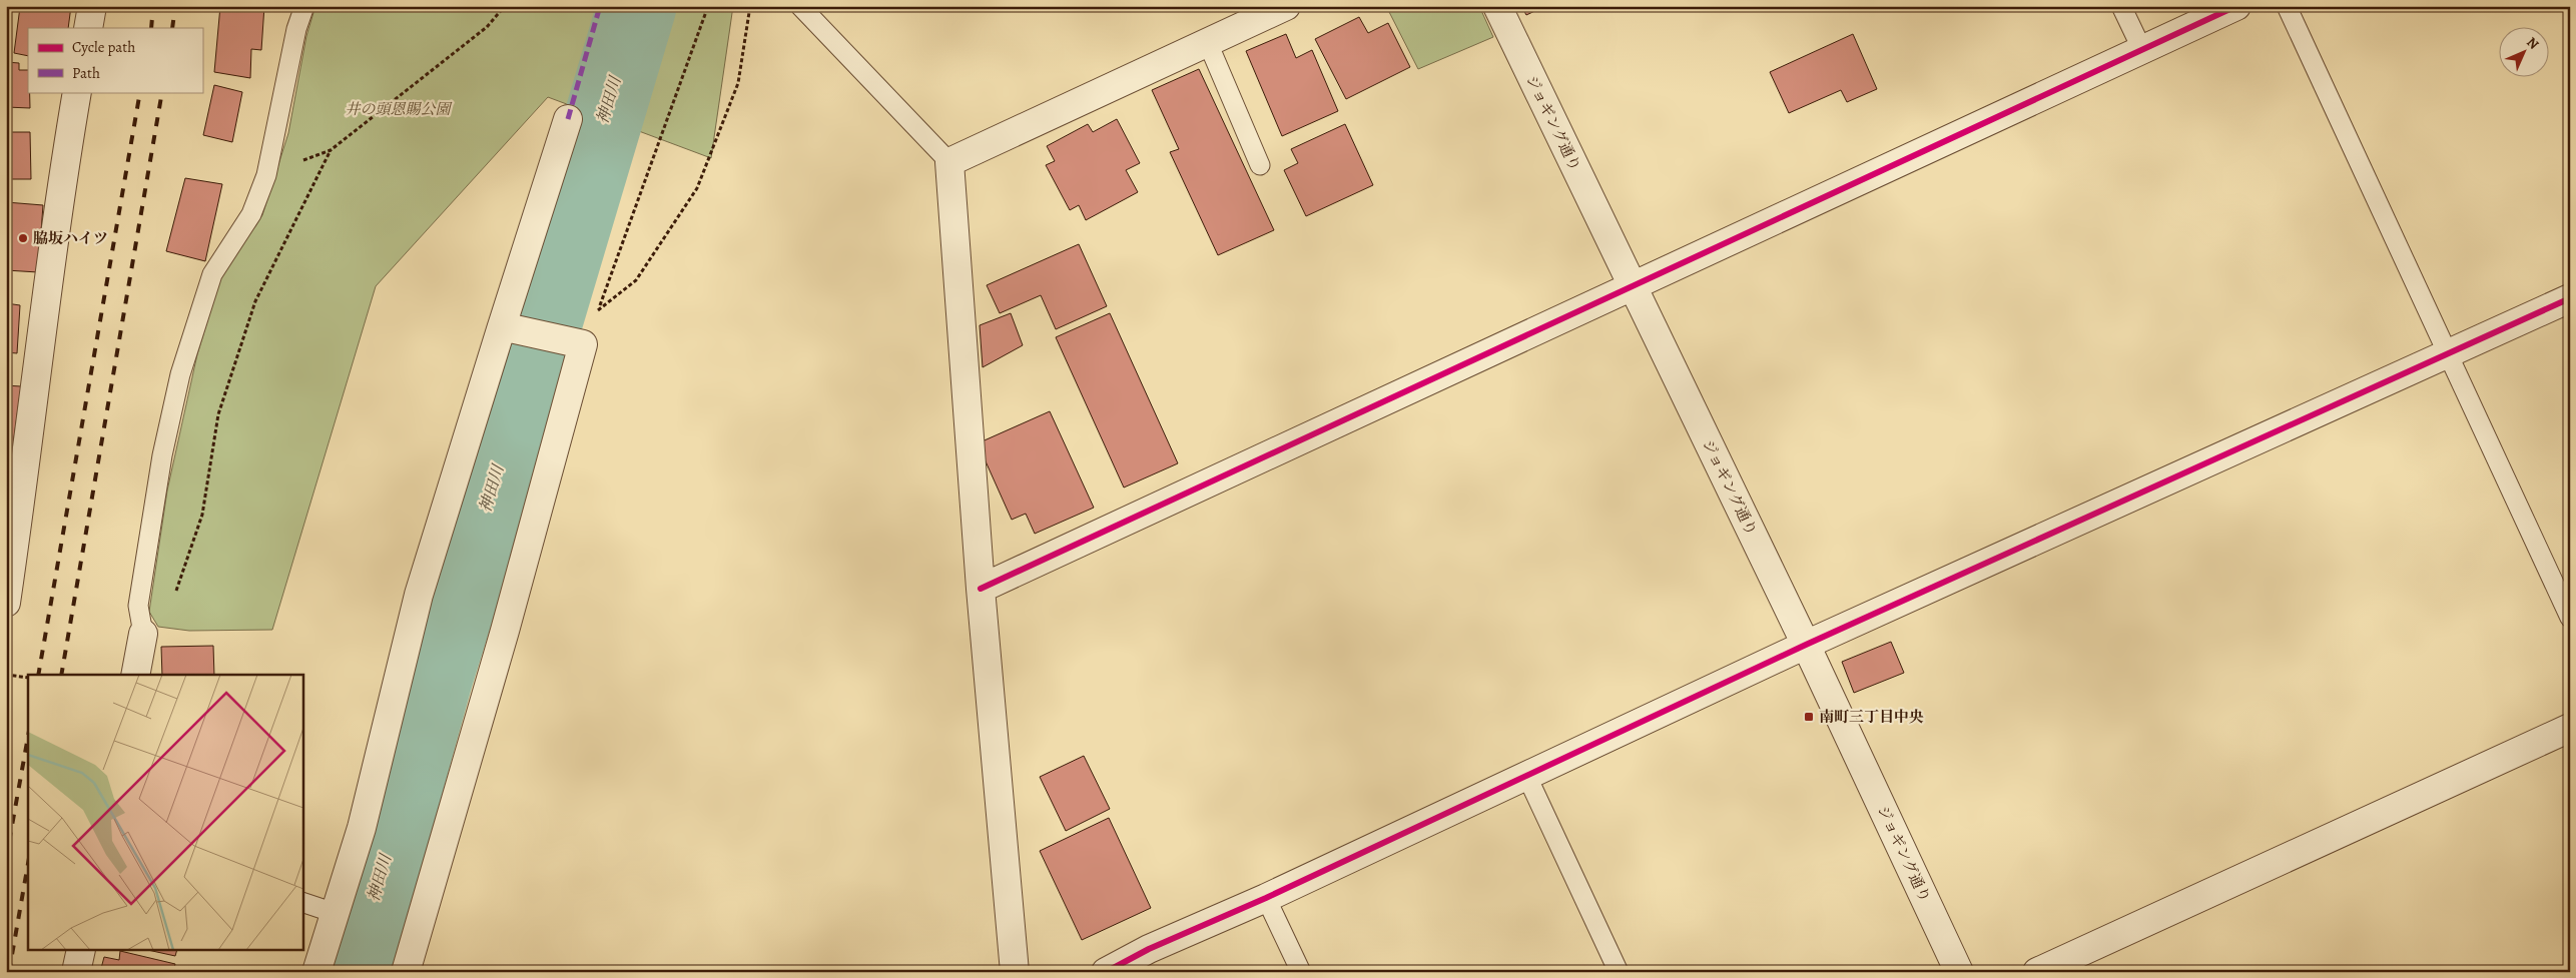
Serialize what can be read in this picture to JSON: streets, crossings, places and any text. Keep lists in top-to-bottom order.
{
  "streets": {
    "street": ["ジョギング通り"]
  },
  "water": ["神田川"],
  "parks": ["井の頭恩賜公園"],
  "places": {
    "other": ["脇坂ハイツ"],
    "transit": ["南町三丁目中央"]
  },
  "legend": ["Cycle path", "Path"],
  "north": "top right"
}
